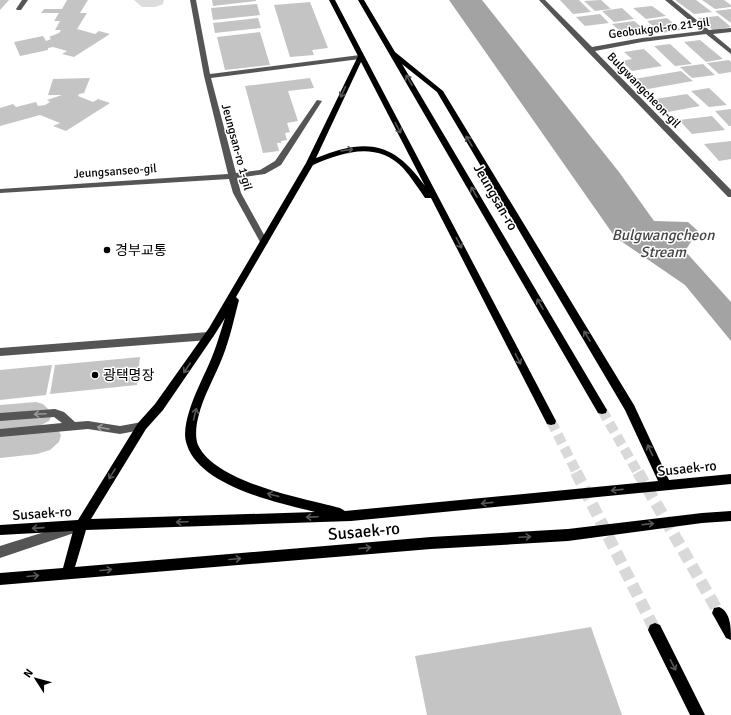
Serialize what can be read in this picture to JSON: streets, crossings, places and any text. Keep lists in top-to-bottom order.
{
  "streets": {
    "main road": ["Jeungsan-ro", "Susaek-ro"],
    "street": [
      "Geobukgol-ro 21-gil",
      "Bulgwangcheon-gil",
      "Jeungsan-ro 1-gil",
      "Jeungsanseo-gil"
    ]
  },
  "crossings": [
    ["Geobukgol-ro 21-gil", "Bulgwangcheon-gil"],
    ["Jeungsan-ro 1-gil", "Jeungsanseo-gil"]
  ],
  "water": ["Bulgwangcheon Stream"],
  "places": ["경부교통", "광택명장"],
  "north": "top left"
}
